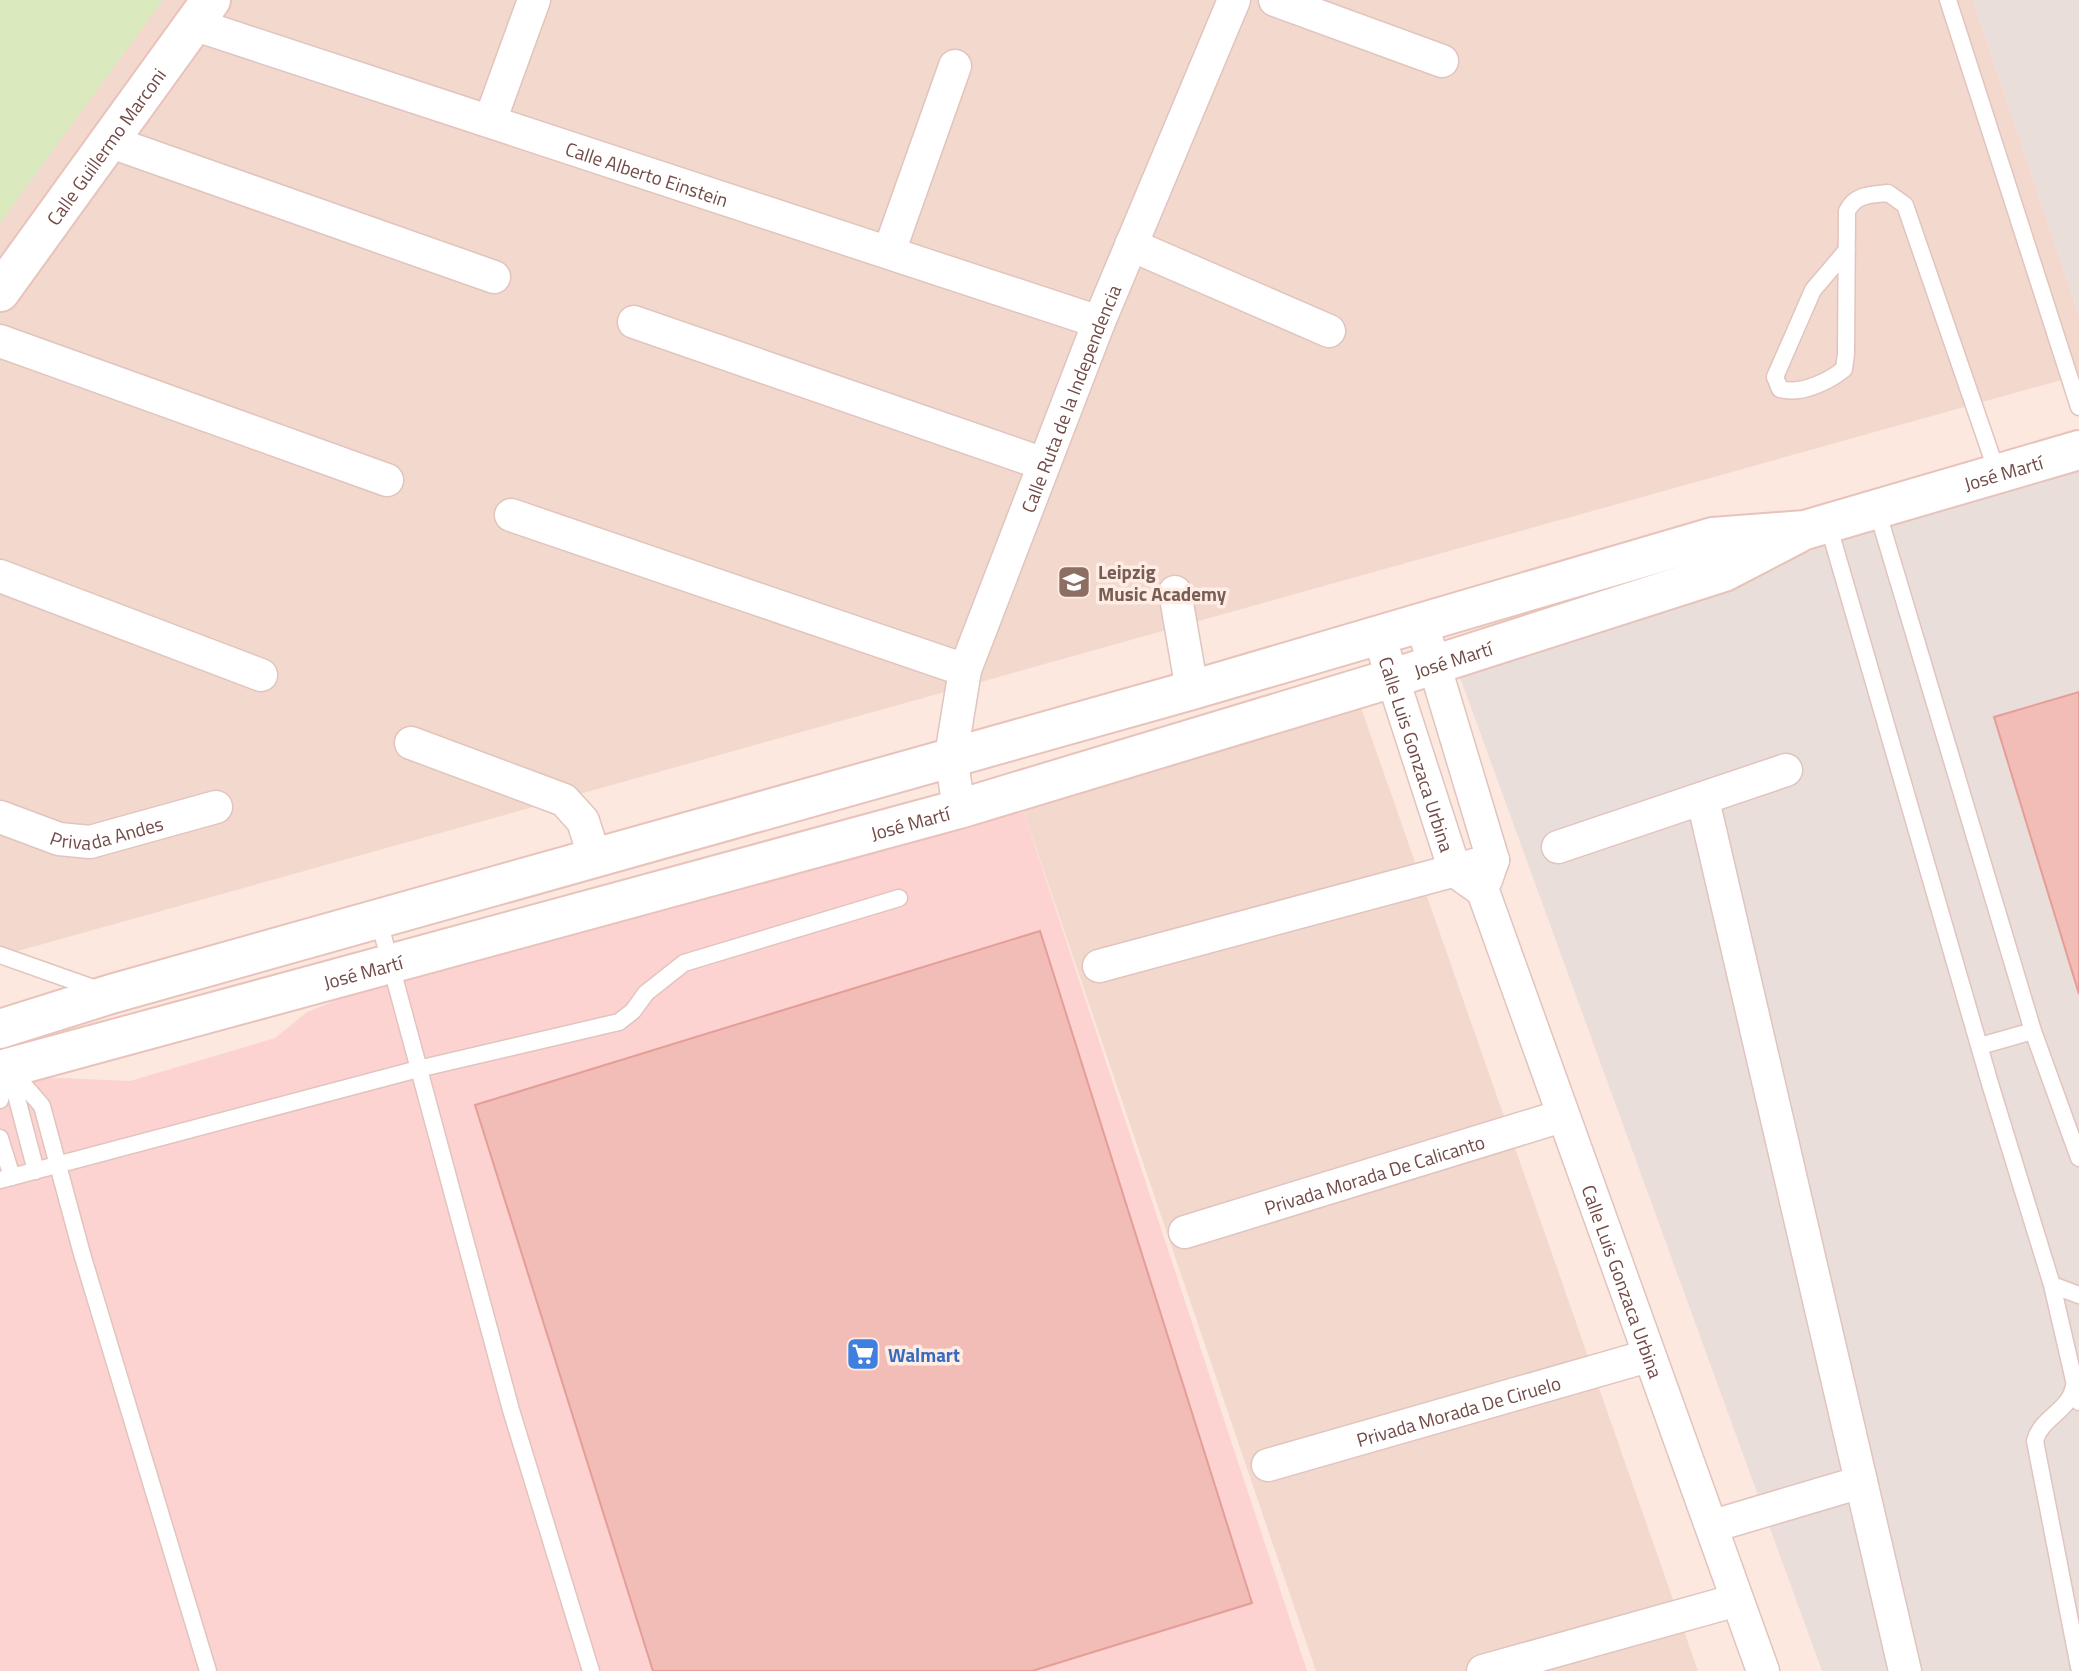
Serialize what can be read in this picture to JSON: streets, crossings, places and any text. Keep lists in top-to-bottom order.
{
  "streets": {
    "main road": ["Calle Guillermo Marconi", "José Martí"],
    "street": [
      "Calle Alberto Einstein",
      "Calle Ruta de la Independencia",
      "Calle Luis Gonzaca Urbina",
      "Privada Andes",
      "Privada Morada De Calicanto",
      "Privada Morada De Ciruelo"
    ]
  },
  "crossings": [
    ["Calle Guillermo Marconi", "Calle Alberto Einstein"],
    ["Calle Alberto Einstein", "Calle Ruta de la Independencia"],
    ["Calle Ruta de la Independencia", "José Martí"],
    ["José Martí", "Calle Luis Gonzaca Urbina"],
    ["Calle Luis Gonzaca Urbina", "Privada Morada De Calicanto"],
    ["Calle Luis Gonzaca Urbina", "Privada Morada De Ciruelo"]
  ],
  "places": {
    "school or university": ["Leipzig Music Academy"],
    "supermarket": ["Walmart"]
  }
}
